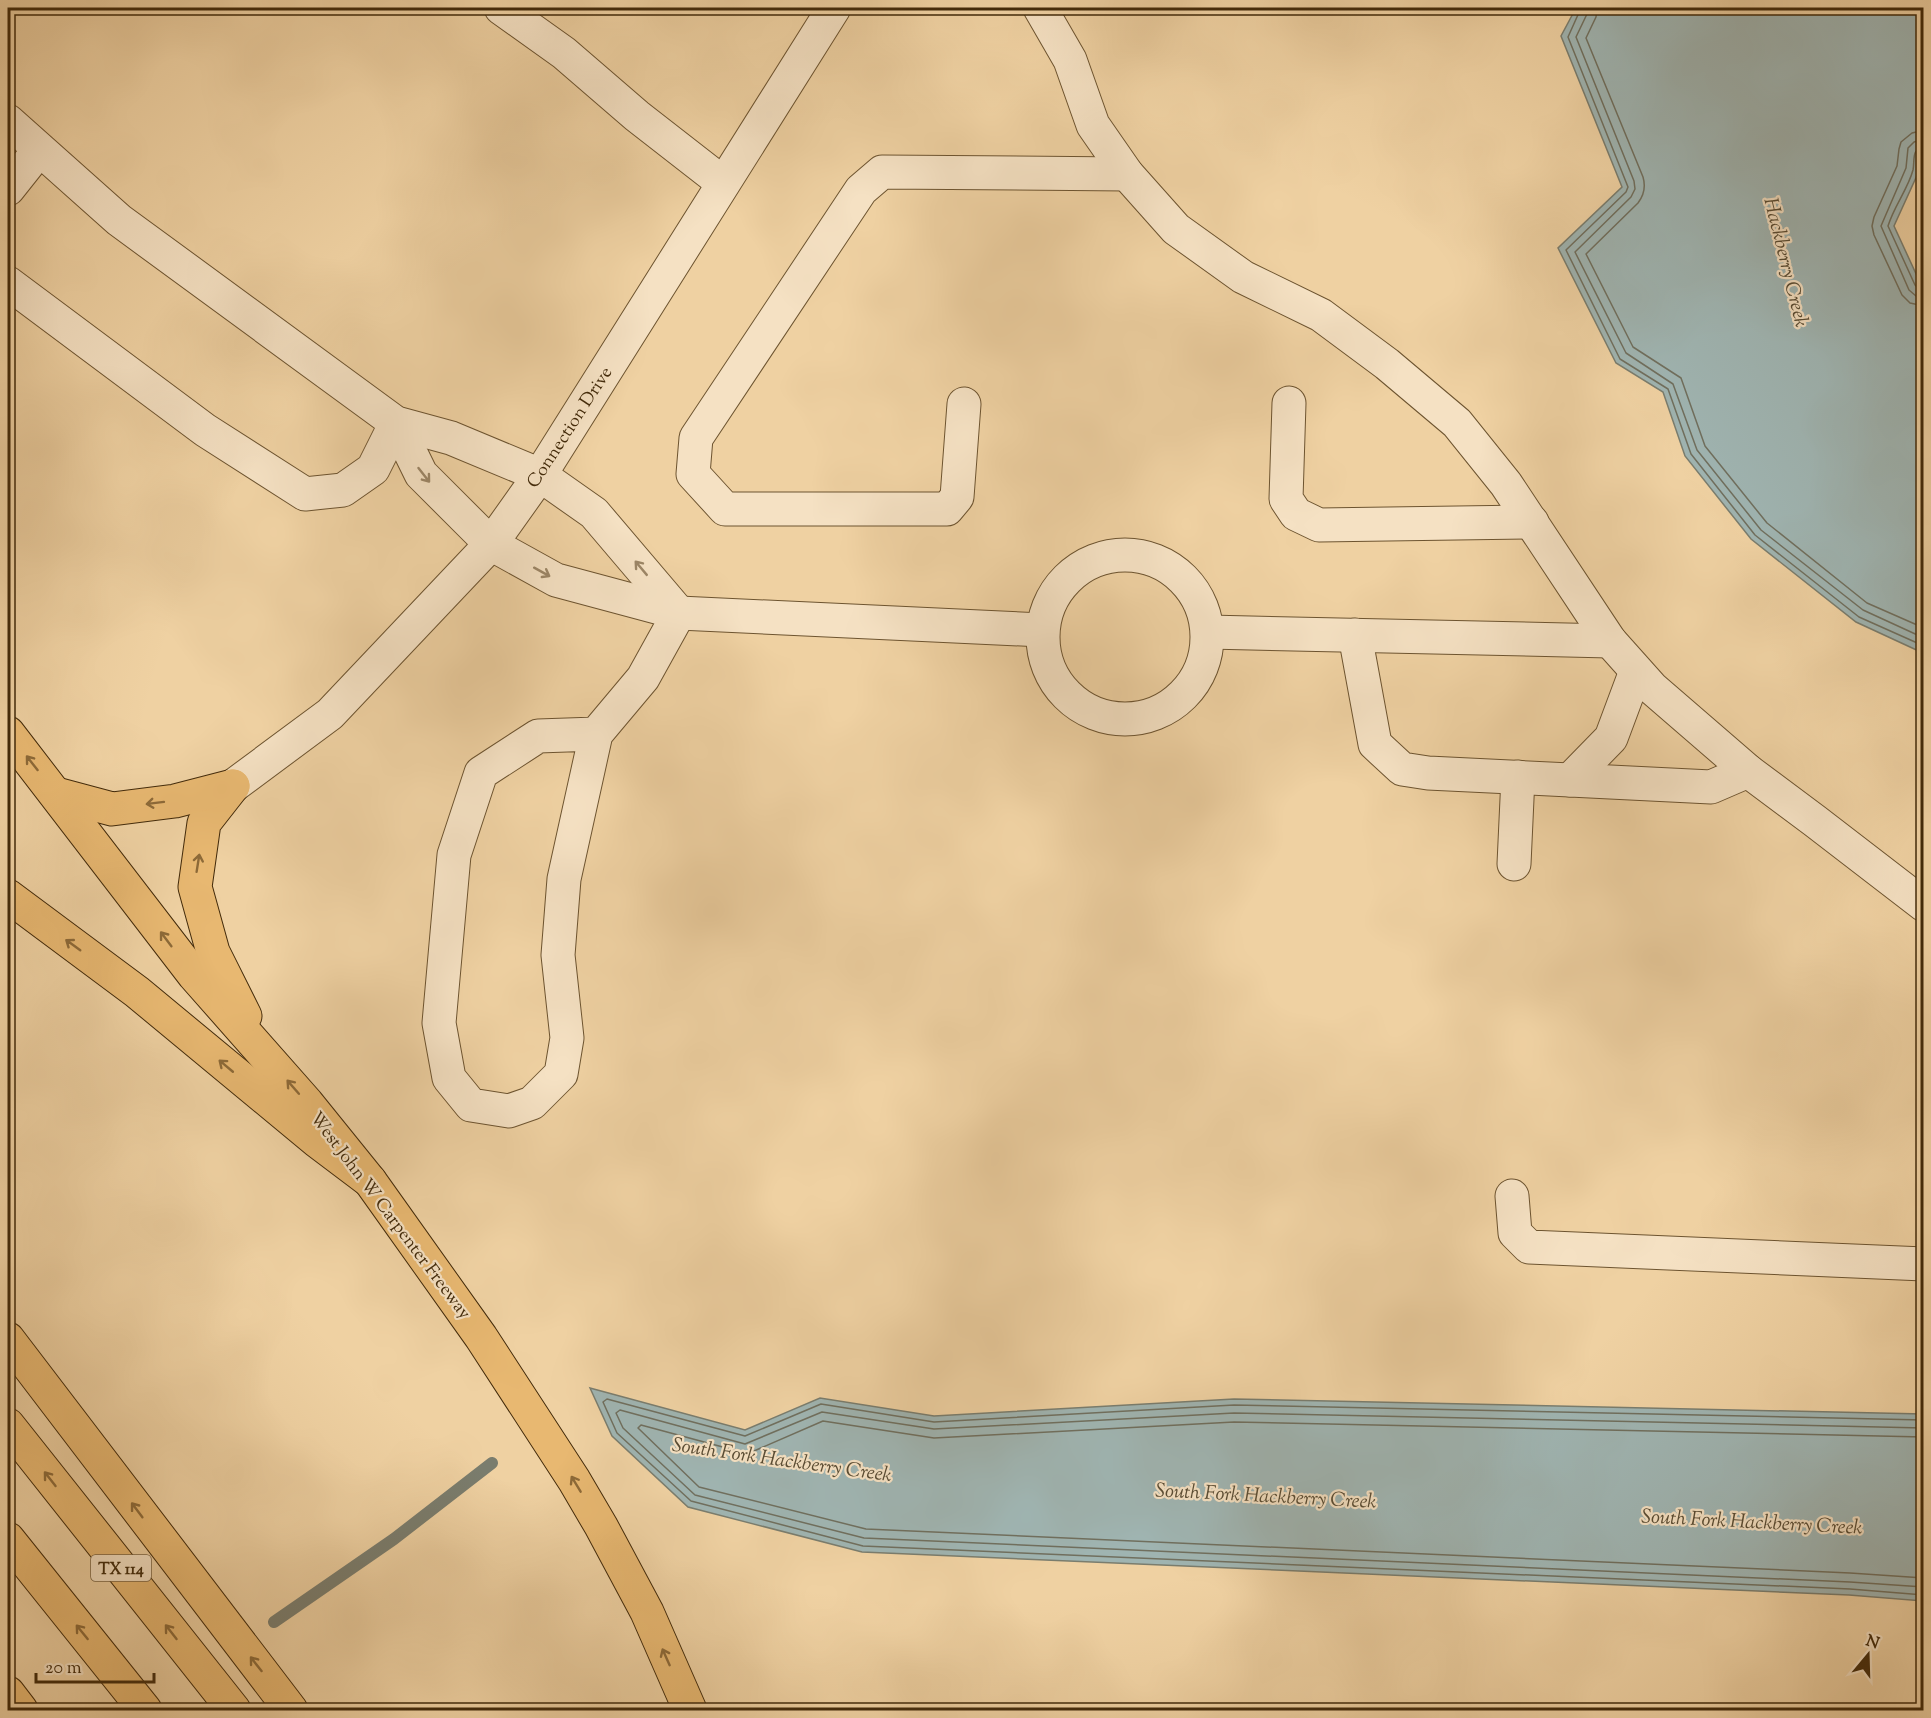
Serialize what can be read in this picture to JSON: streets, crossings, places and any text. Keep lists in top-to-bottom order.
{
  "streets": {
    "main road": ["West John W Carpenter Freeway", "TX 114"],
    "street": ["Connection Drive"]
  },
  "water": ["Hackberry Creek", "South Fork Hackberry Creek"],
  "scale_bar": "20 m",
  "north": "top"
}
